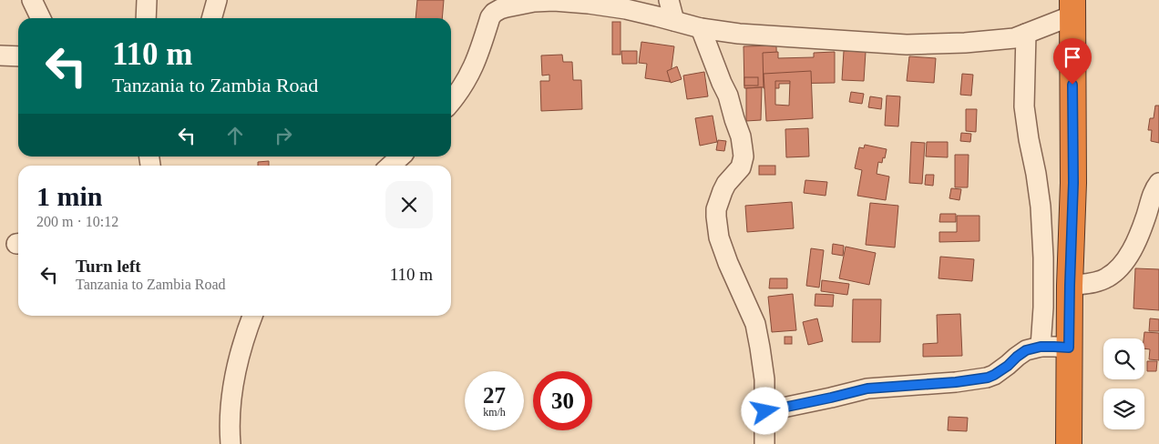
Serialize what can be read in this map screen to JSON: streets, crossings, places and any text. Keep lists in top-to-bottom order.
{
  "page": {
    "turn": ["110 m", "Tanzania to Zambia Road"],
    "heading": ["1 min", "200 m · 10:12"],
    "list": [
      {
        "name": "Turn left",
        "note": "Tanzania to Zambia Road",
        "value": "110 m"
      }
    ],
    "speed": "27 km/h",
    "limit": "30"
  }
}
